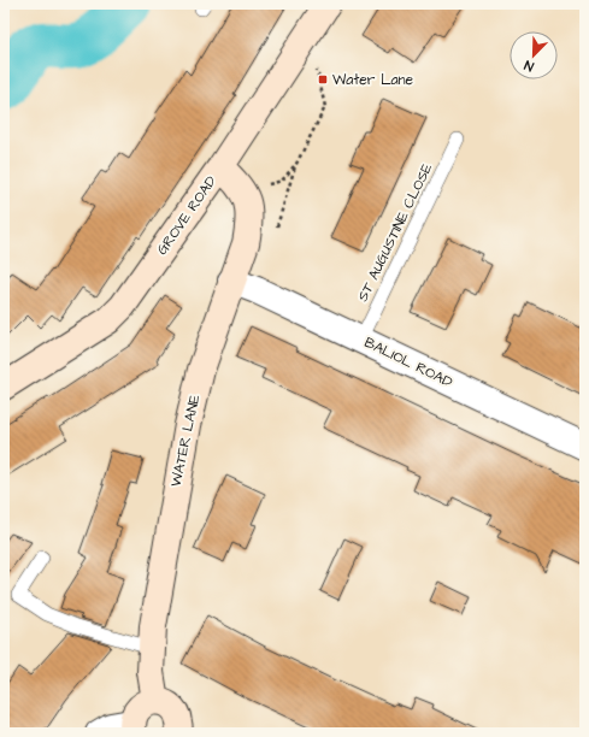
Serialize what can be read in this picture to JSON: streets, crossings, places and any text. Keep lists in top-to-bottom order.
{
  "streets": {
    "street": ["GROVE ROAD", "BALIOL ROAD", "WATER LANE"],
    "lane": ["ST AUGUSTINE CLOSE"]
  },
  "crossings": [
    ["GROVE ROAD", "WATER LANE"],
    ["ST AUGUSTINE CLOSE", "BALIOL ROAD"],
    ["BALIOL ROAD", "WATER LANE"]
  ],
  "places": {
    "transit": ["Water Lane"]
  },
  "north": "bottom left"
}
